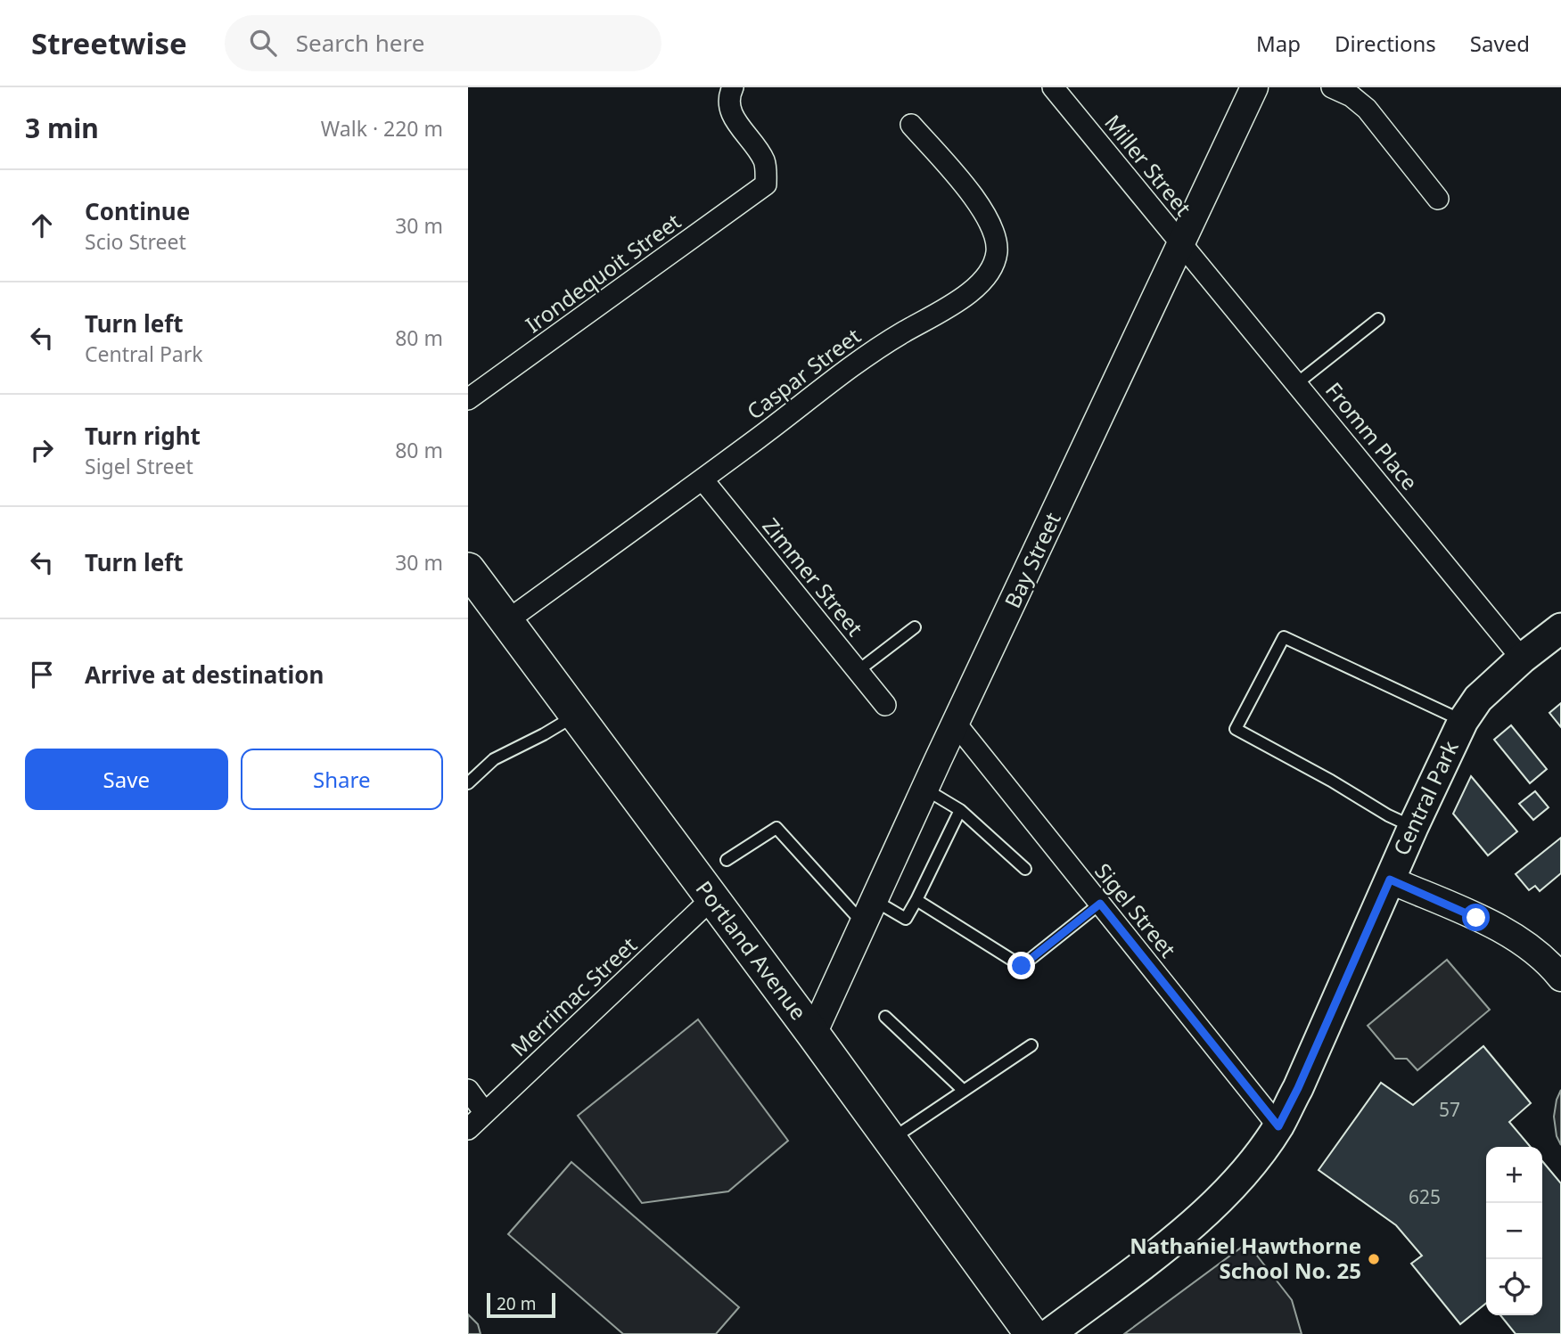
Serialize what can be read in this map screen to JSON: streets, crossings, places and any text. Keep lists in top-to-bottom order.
{
  "streets": {
    "main road": ["Central Park", "Portland Avenue"],
    "street": [
      "Miller Street",
      "Irondequoit Street",
      "Caspar Street",
      "Fromm Place",
      "Bay Street",
      "Zimmer Street",
      "Sigel Street",
      "Merrimac Street"
    ]
  },
  "crossings": [
    ["Miller Street", "Fromm Place"],
    ["Miller Street", "Bay Street"],
    ["Caspar Street", "Zimmer Street"],
    ["Caspar Street", "Portland Avenue"],
    ["Fromm Place", "Bay Street"],
    ["Fromm Place", "Central Park"],
    ["Bay Street", "Sigel Street"],
    ["Bay Street", "Portland Avenue"],
    ["Central Park", "Sigel Street"],
    ["Portland Avenue", "Merrimac Street"]
  ],
  "places": ["Nathaniel Hawthorne School No. 25"],
  "house_numbers": ["57", "625"],
  "scale_bar": "20 m",
  "page": {
    "header": "Streetwise",
    "search": "Search here",
    "nav": ["Map", "Directions", "Saved"],
    "heading": ["3 min", "Walk · 220 m"],
    "list": [
      ["Continue", "Scio Street", "30 m"],
      ["Turn left", "Central Park", "80 m"],
      ["Turn right", "Sigel Street", "80 m"],
      ["Turn left", "30 m"],
      "Arrive at destination"
    ],
    "buttons": ["Save", "Share"],
    "map_buttons": ["+", "−"],
    "scale": "20 m"
  }
}
